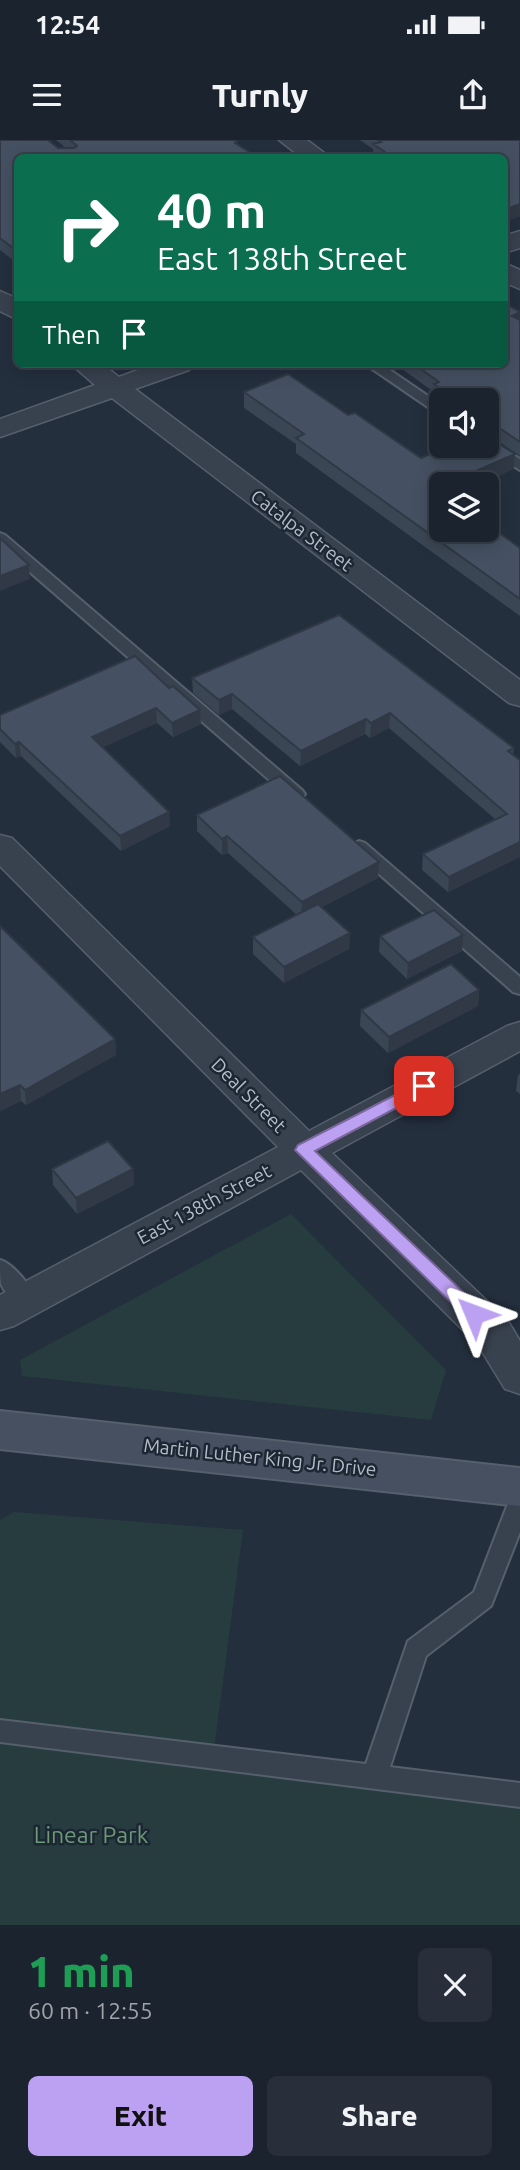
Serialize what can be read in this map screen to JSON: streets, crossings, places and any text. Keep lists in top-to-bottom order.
{
  "streets": {
    "main road": ["Martin Luther King Jr. Drive"],
    "street": ["Catalpa Street", "Deal Street", "East 138th Street"]
  },
  "crossings": [
    ["Deal Street", "East 138th Street"]
  ],
  "parks": ["Linear Park"],
  "page": {
    "status": "12:54",
    "header": "Turnly",
    "turn": ["40 m", "East 138th Street"],
    "then": "Then",
    "heading": ["1 min", "60 m · 12:55"],
    "buttons": ["Exit", "Share"]
  }
}
